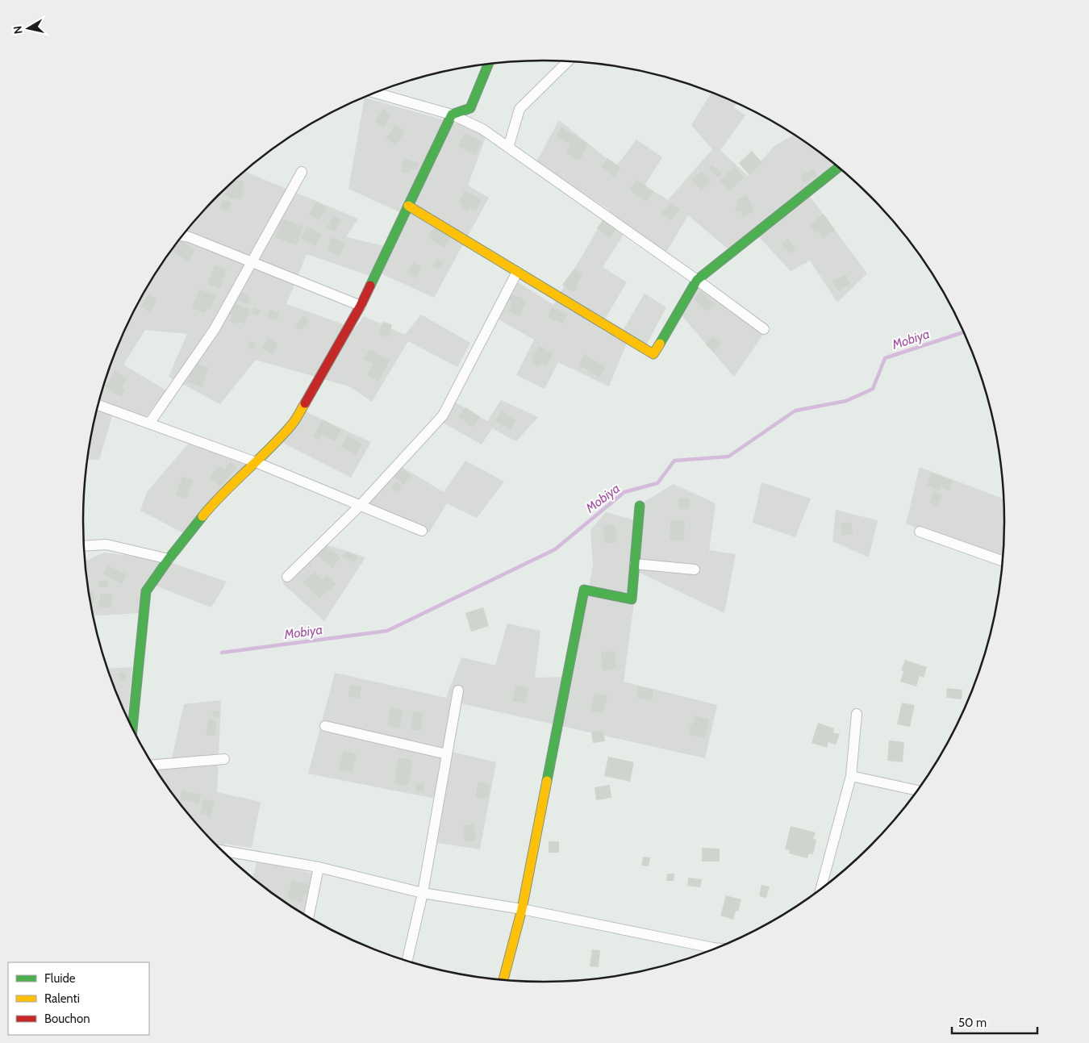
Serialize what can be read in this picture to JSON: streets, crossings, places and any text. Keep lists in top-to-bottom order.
{
  "water": ["Mobiya"],
  "legend": ["Fluide", "Ralenti", "Bouchon"],
  "scale_bar": "50 m",
  "north": "left"
}
